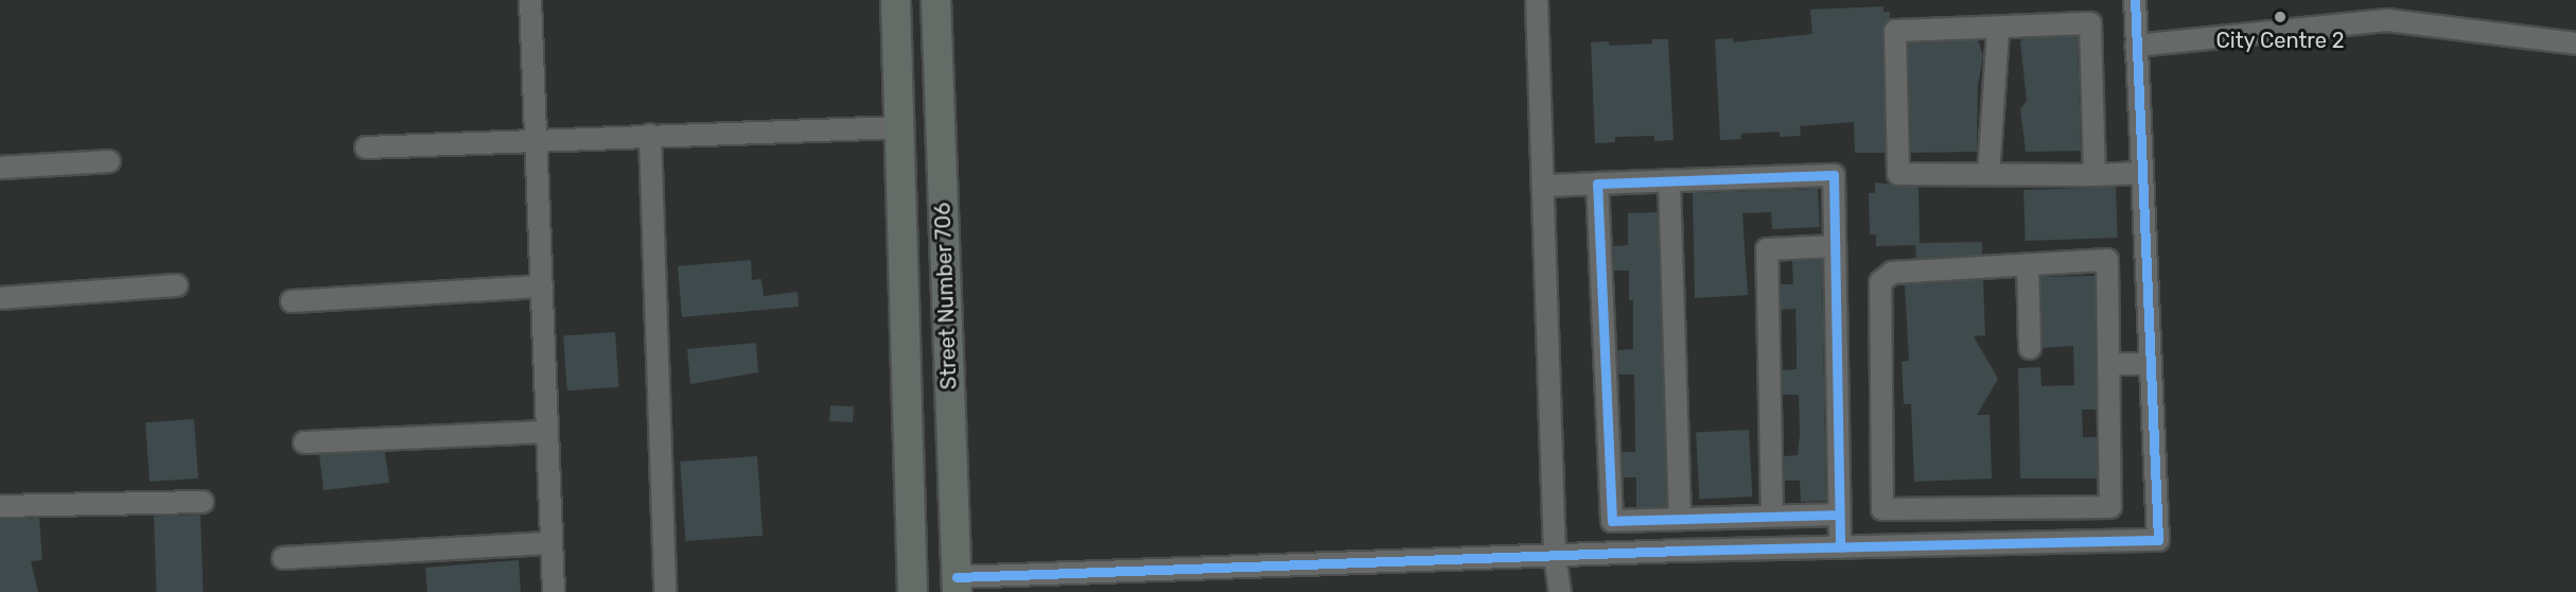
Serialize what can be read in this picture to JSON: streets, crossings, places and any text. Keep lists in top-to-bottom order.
{
  "streets": {
    "street": ["Street Number 706"]
  },
  "places": ["City Centre 2"]
}
